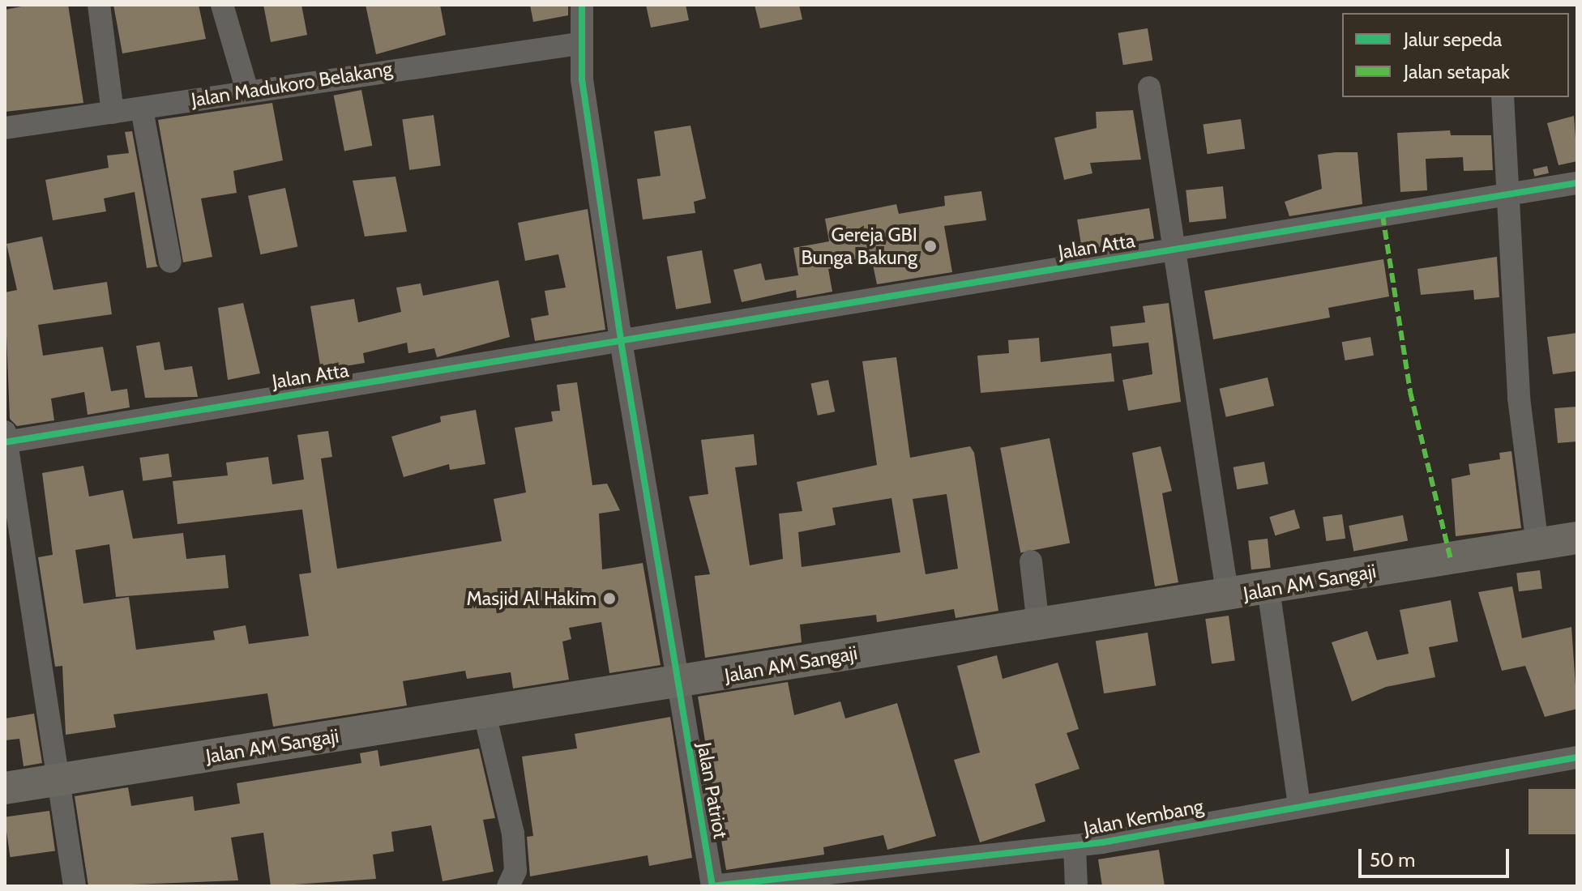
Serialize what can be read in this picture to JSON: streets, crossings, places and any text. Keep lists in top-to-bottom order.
{
  "streets": {
    "highway": ["Jalan AM Sangaji"],
    "street": [
      "Jalan Madukoro Belakang",
      "Jalan Atta",
      "Jalan Patriot",
      "Jalan Kembang"
    ]
  },
  "crossings": [
    ["Jalan AM Sangaji", "Jalan Patriot"],
    ["Jalan Patriot", "Jalan Kembang"]
  ],
  "places": ["Gereja GBI Bunga Bakung", "Masjid Al Hakim"],
  "legend": ["Jalur sepeda", "Jalan setapak"],
  "scale_bar": "50 m"
}
